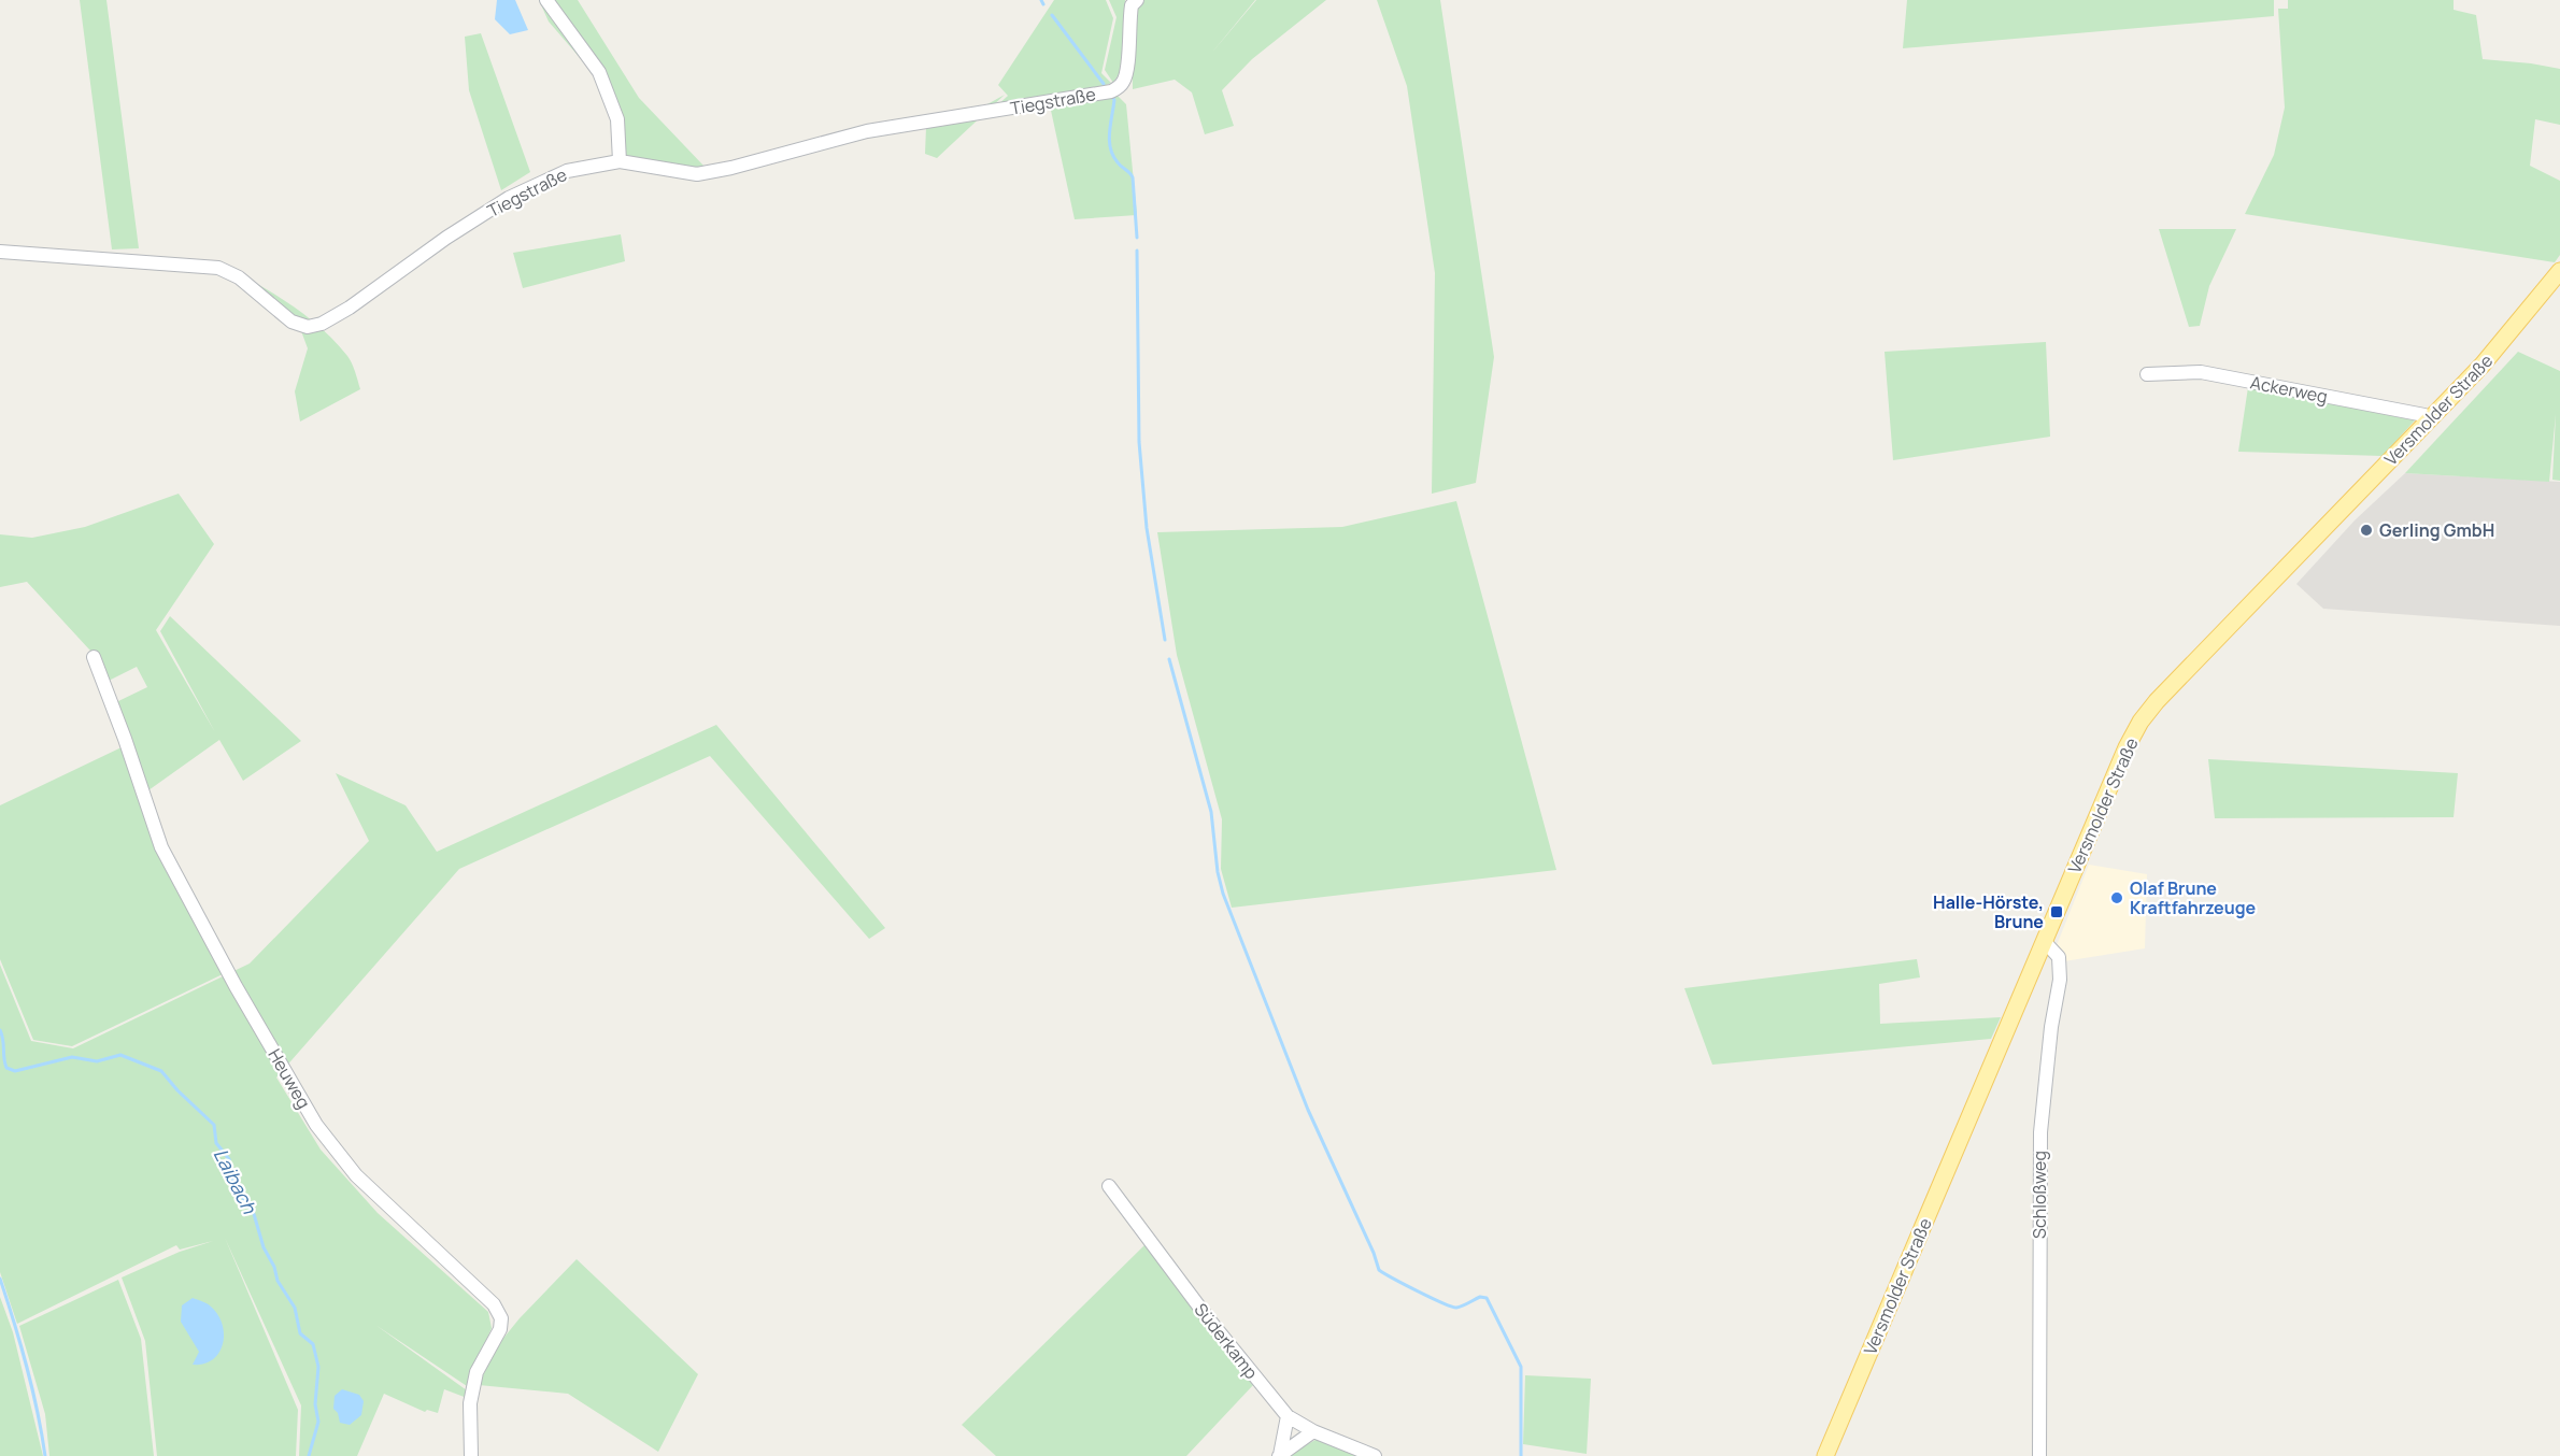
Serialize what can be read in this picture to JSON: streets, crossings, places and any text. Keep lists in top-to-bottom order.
{
  "streets": {
    "main road": ["Versmolder Straße"],
    "street": [
      "Tiegstraße",
      "Ackerweg",
      "Heuweg",
      "Schloßweg",
      "Süderkamp"
    ]
  },
  "crossings": [
    ["Ackerweg", "Versmolder Straße"],
    ["Versmolder Straße", "Schloßweg"]
  ],
  "water": ["Laibach"],
  "places": {
    "other": ["Gerling GmbH", "Olaf Brune Kraftfahrzeuge"],
    "transit": ["Halle-Hörste, Brune"]
  }
}
